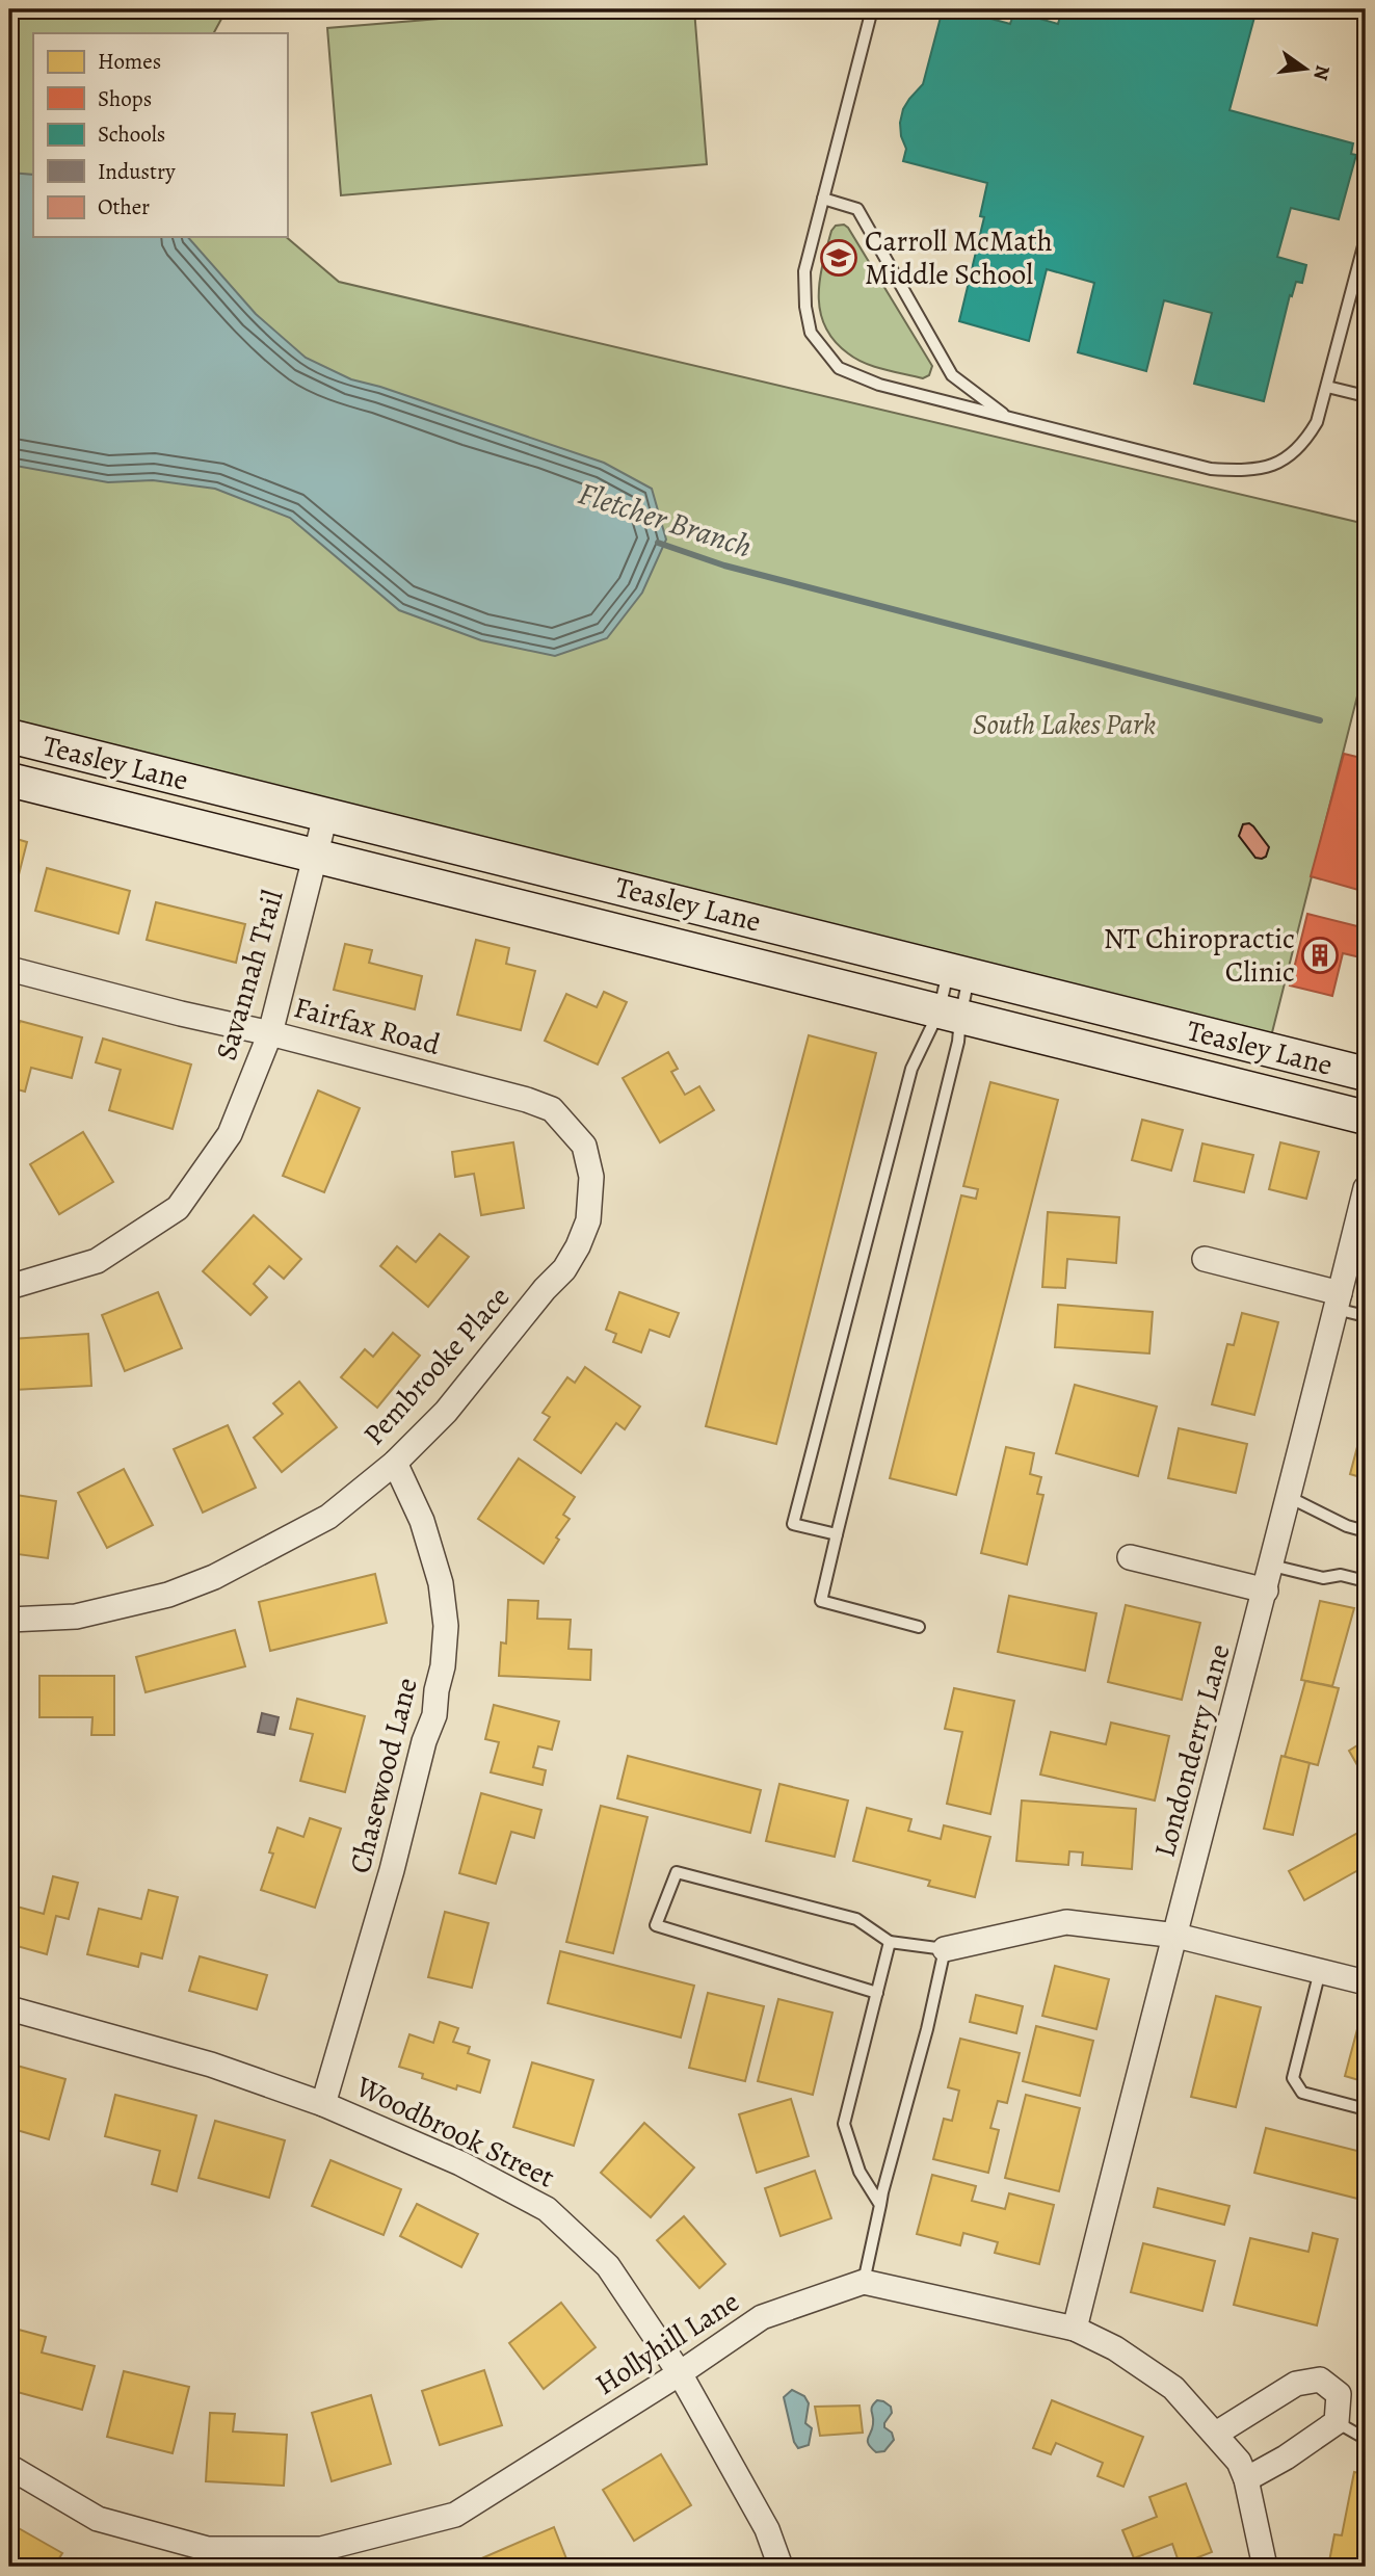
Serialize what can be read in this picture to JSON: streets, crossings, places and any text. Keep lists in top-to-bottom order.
{
  "streets": {
    "main road": ["Teasley Lane"],
    "street": [
      "Savannah Trail",
      "Fairfax Road",
      "Pembrooke Place",
      "Londonderry Lane",
      "Chasewood Lane",
      "Woodbrook Street",
      "Hollyhill Lane"
    ]
  },
  "crossings": [
    ["Teasley Lane", "Savannah Trail"],
    ["Savannah Trail", "Fairfax Road"],
    ["Fairfax Road", "Pembrooke Place"],
    ["Pembrooke Place", "Chasewood Lane"],
    ["Chasewood Lane", "Woodbrook Street"],
    ["Woodbrook Street", "Hollyhill Lane"]
  ],
  "water": ["Fletcher Branch"],
  "parks": ["South Lakes Park"],
  "places": {
    "school or university": ["Carroll McMath Middle School"],
    "building": ["NT Chiropractic Clinic"]
  },
  "legend": [
    "Homes",
    "Shops",
    "Schools",
    "Industry",
    "Other"
  ],
  "north": "right"
}
